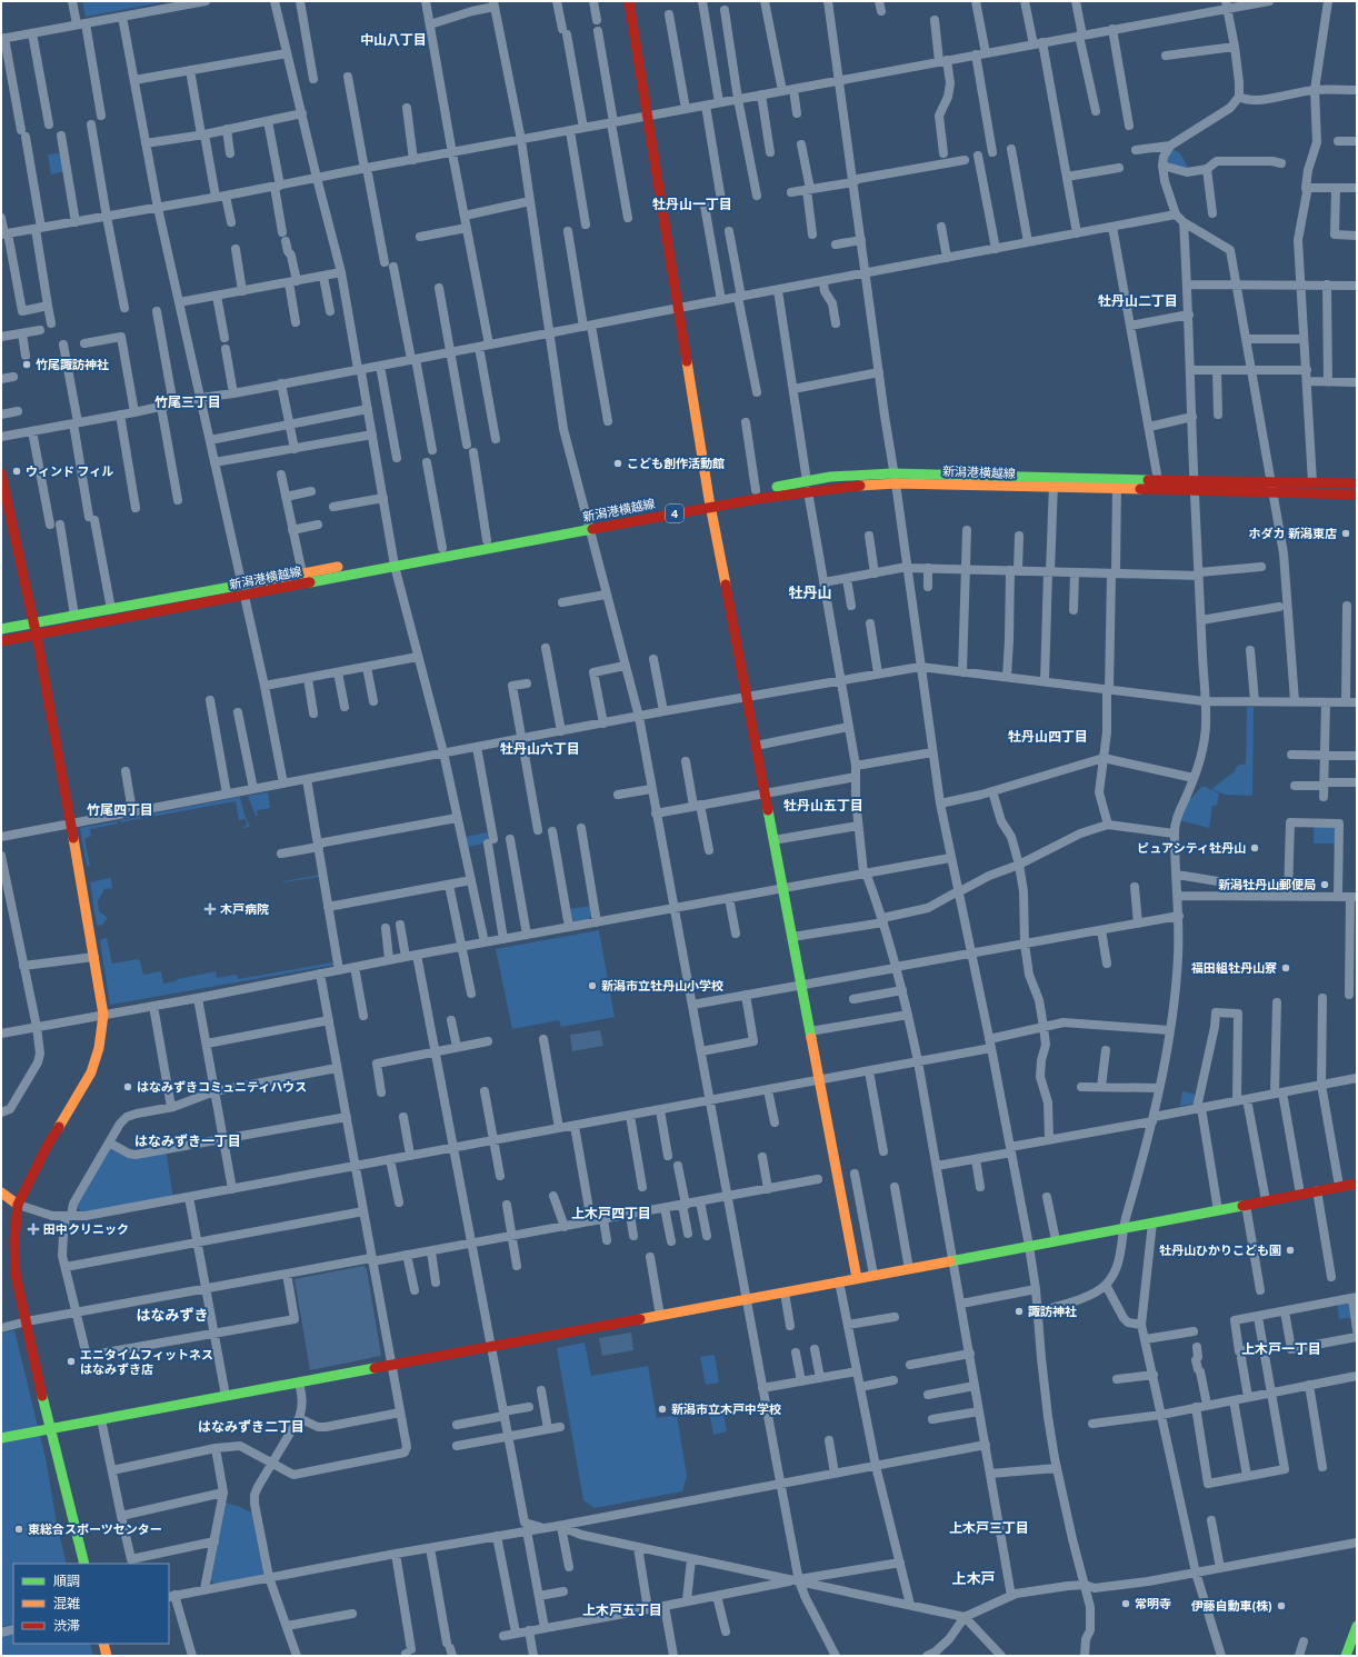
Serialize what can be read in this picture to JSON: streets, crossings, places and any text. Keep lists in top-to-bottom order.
{
  "streets": {
    "street": ["新潟港横越線", "4"]
  },
  "districts": [
    "中山八丁目",
    "牡丹山一丁目",
    "牡丹山二丁目",
    "竹尾三丁目",
    "牡丹山",
    "牡丹山四丁目",
    "牡丹山六丁目",
    "牡丹山五丁目",
    "竹尾四丁目",
    "はなみずき一丁目",
    "上木戸四丁目",
    "はなみずき",
    "上木戸一丁目",
    "はなみずき二丁目",
    "上木戸三丁目",
    "上木戸",
    "上木戸五丁目"
  ],
  "places": {
    "other": [
      "竹尾諏訪神社",
      "こども創作活動館",
      "ウィンド フィル",
      "ホダカ 新潟東店",
      "ピュアシティ牡丹山",
      "新潟牡丹山郵便局",
      "福田組牡丹山寮",
      "新潟市立牡丹山小学校",
      "はなみずきコミュニティハウス",
      "牡丹山ひかりこども園",
      "諏訪神社",
      "エニタイムフィットネス はなみずき店",
      "新潟市立木戸中学校",
      "東総合スポーツセンター",
      "常明寺",
      "伊藤自動車(株)"
    ],
    "health": ["木戸病院", "田中クリニック"]
  },
  "legend": ["順調", "混雑", "渋滞"]
}
